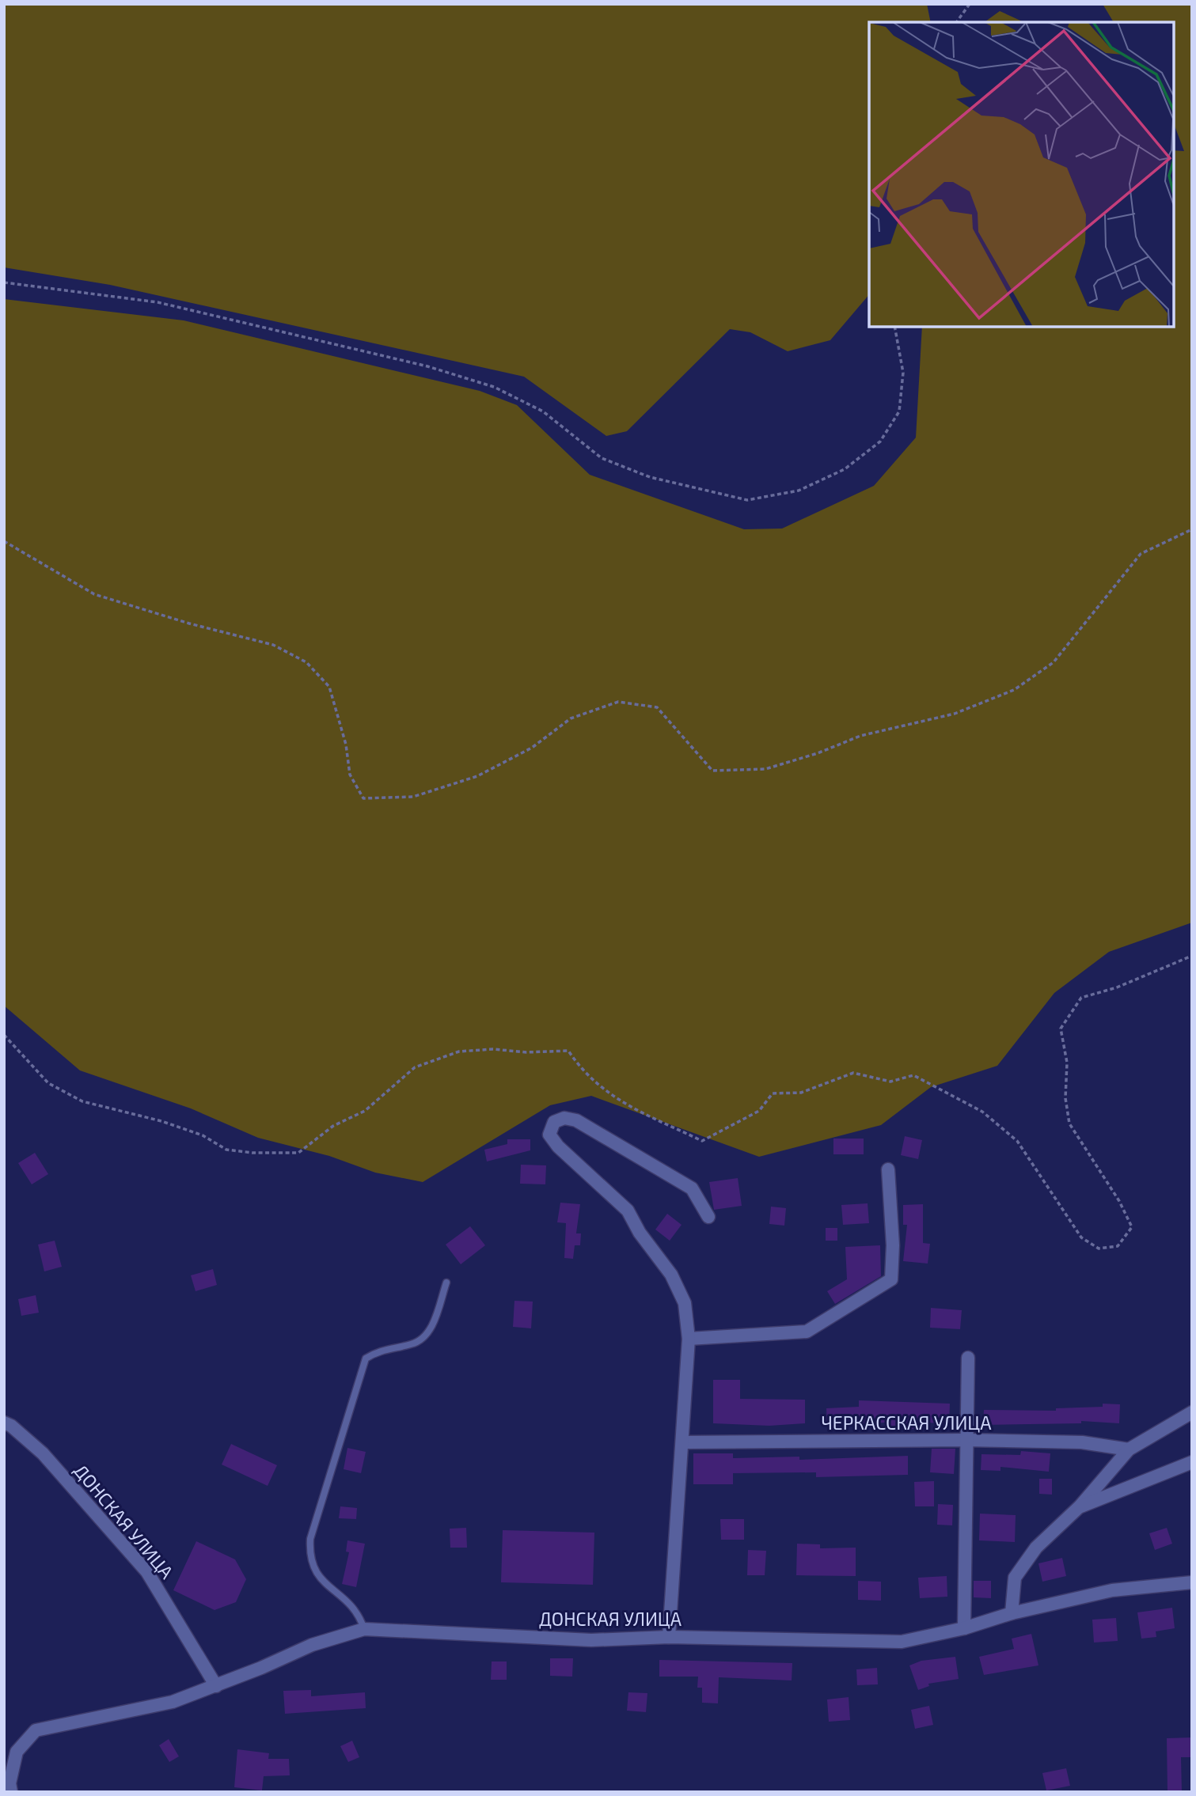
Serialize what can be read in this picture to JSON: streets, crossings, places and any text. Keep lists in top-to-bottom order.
{
  "streets": {
    "street": ["ЧЕРКАССКАЯ УЛИЦА", "ДОНСКАЯ УЛИЦА"]
  }
}
